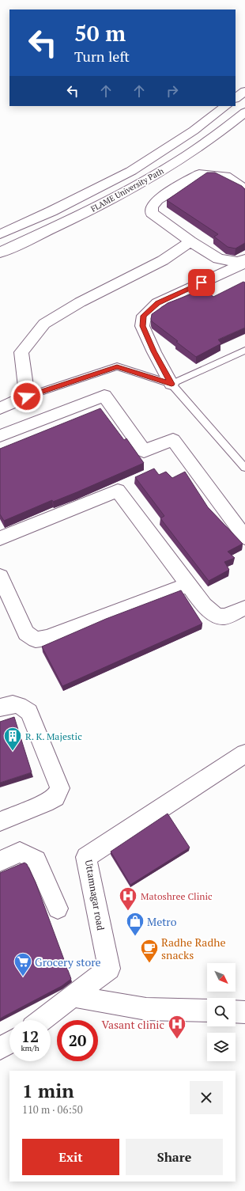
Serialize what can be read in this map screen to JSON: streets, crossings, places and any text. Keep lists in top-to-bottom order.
{
  "streets": {
    "street": ["FLAME University Path", "Uttamnagar road"]
  },
  "places": {
    "building": ["R. K. Majestic"],
    "hospital": ["Matoshree Clinic", "Vasant clinic"],
    "shop": ["Metro"],
    "cafe": ["Radhe Radhe snacks"],
    "supermarket": ["Grocery store"]
  },
  "north": "bottom right",
  "page": {
    "turn": ["50 m", "Turn left"],
    "speed": "12 km/h",
    "limit": "20",
    "heading": ["1 min", "110 m · 06:50"],
    "buttons": ["Exit", "Share"]
  }
}
